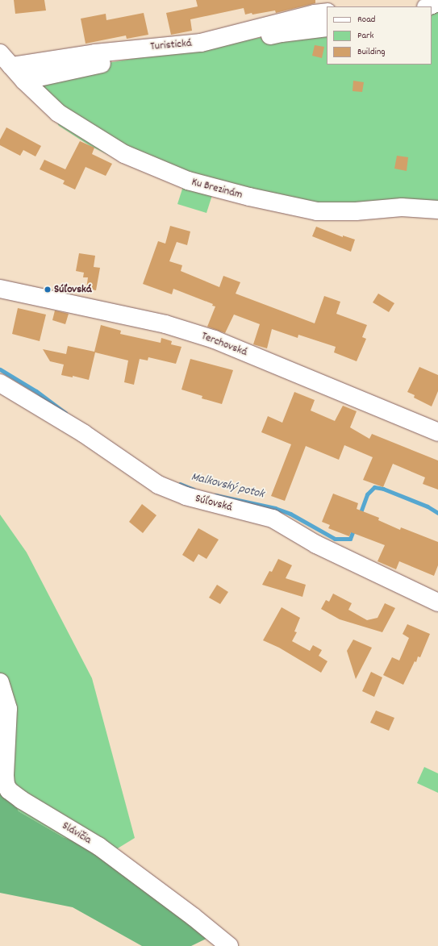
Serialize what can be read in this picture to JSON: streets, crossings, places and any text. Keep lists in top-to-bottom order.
{
  "streets": {
    "street": [
      "Turistická",
      "Ku Brezinám",
      "Terchovská",
      "Súľovská",
      "Slávičia"
    ]
  },
  "crossings": [
    ["Turistická", "Ku Brezinám"]
  ],
  "water": ["Malkovský potok"],
  "places": ["Súľovská"],
  "legend": ["Road", "Park", "Building"]
}
